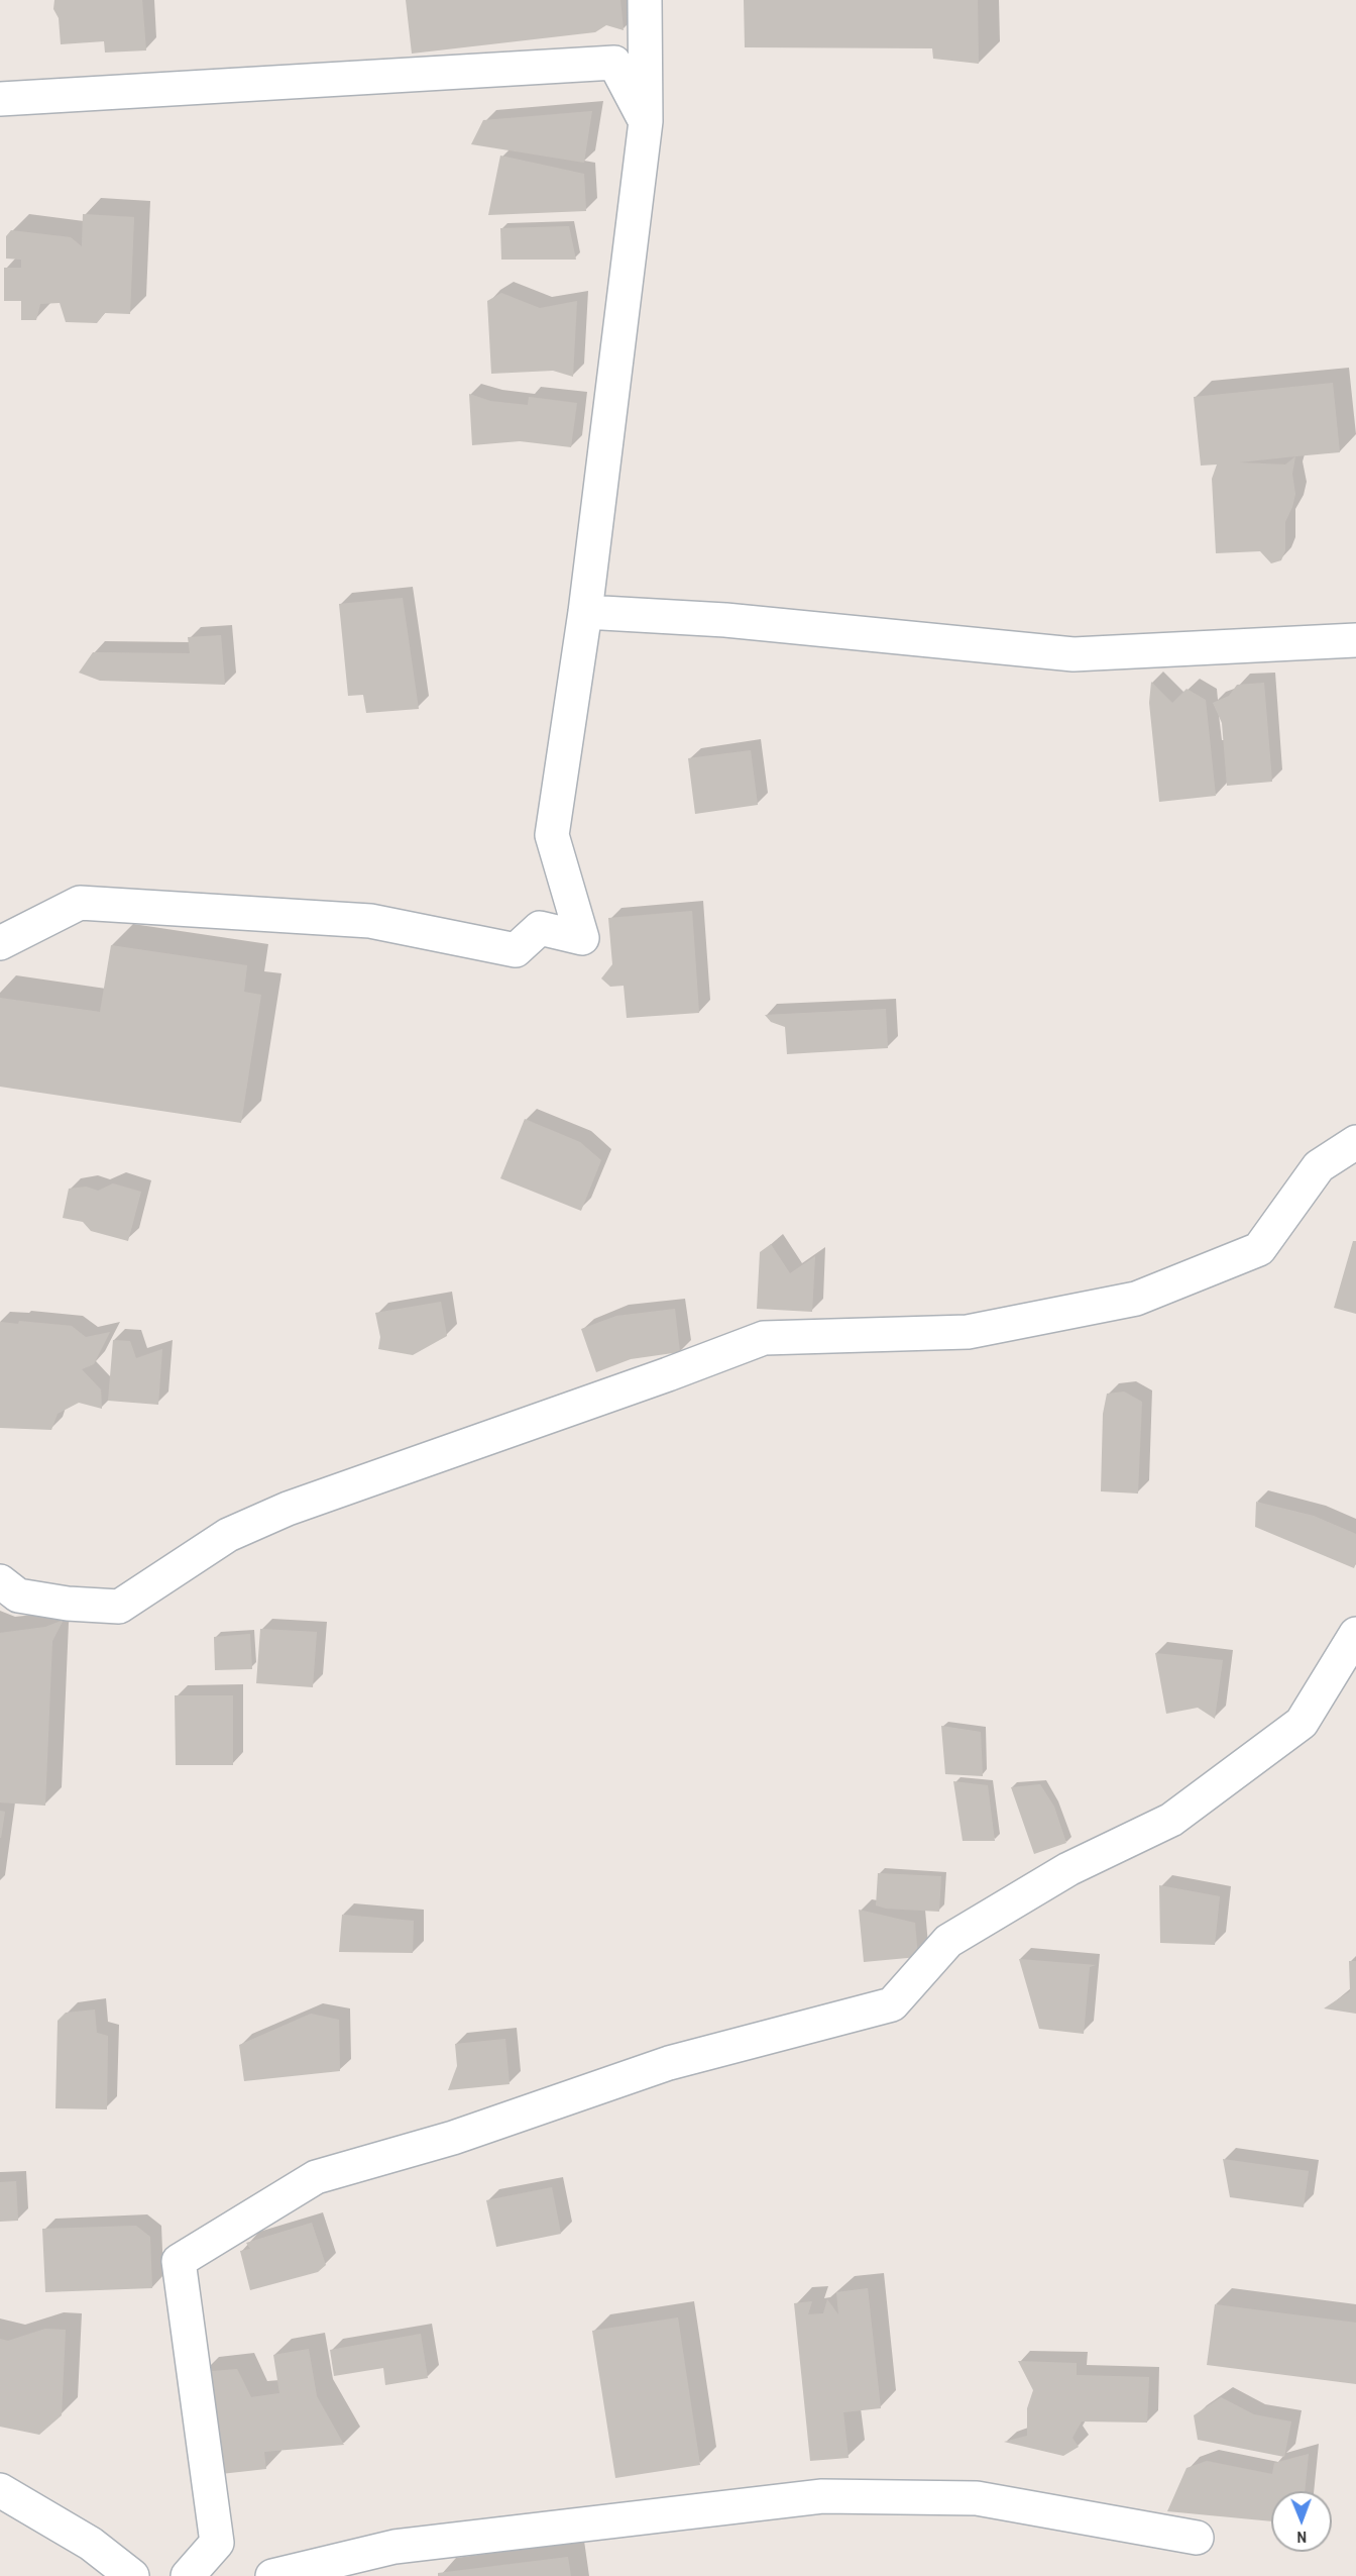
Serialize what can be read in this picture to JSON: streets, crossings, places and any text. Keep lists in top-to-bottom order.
{
  "north": "bottom"
}
